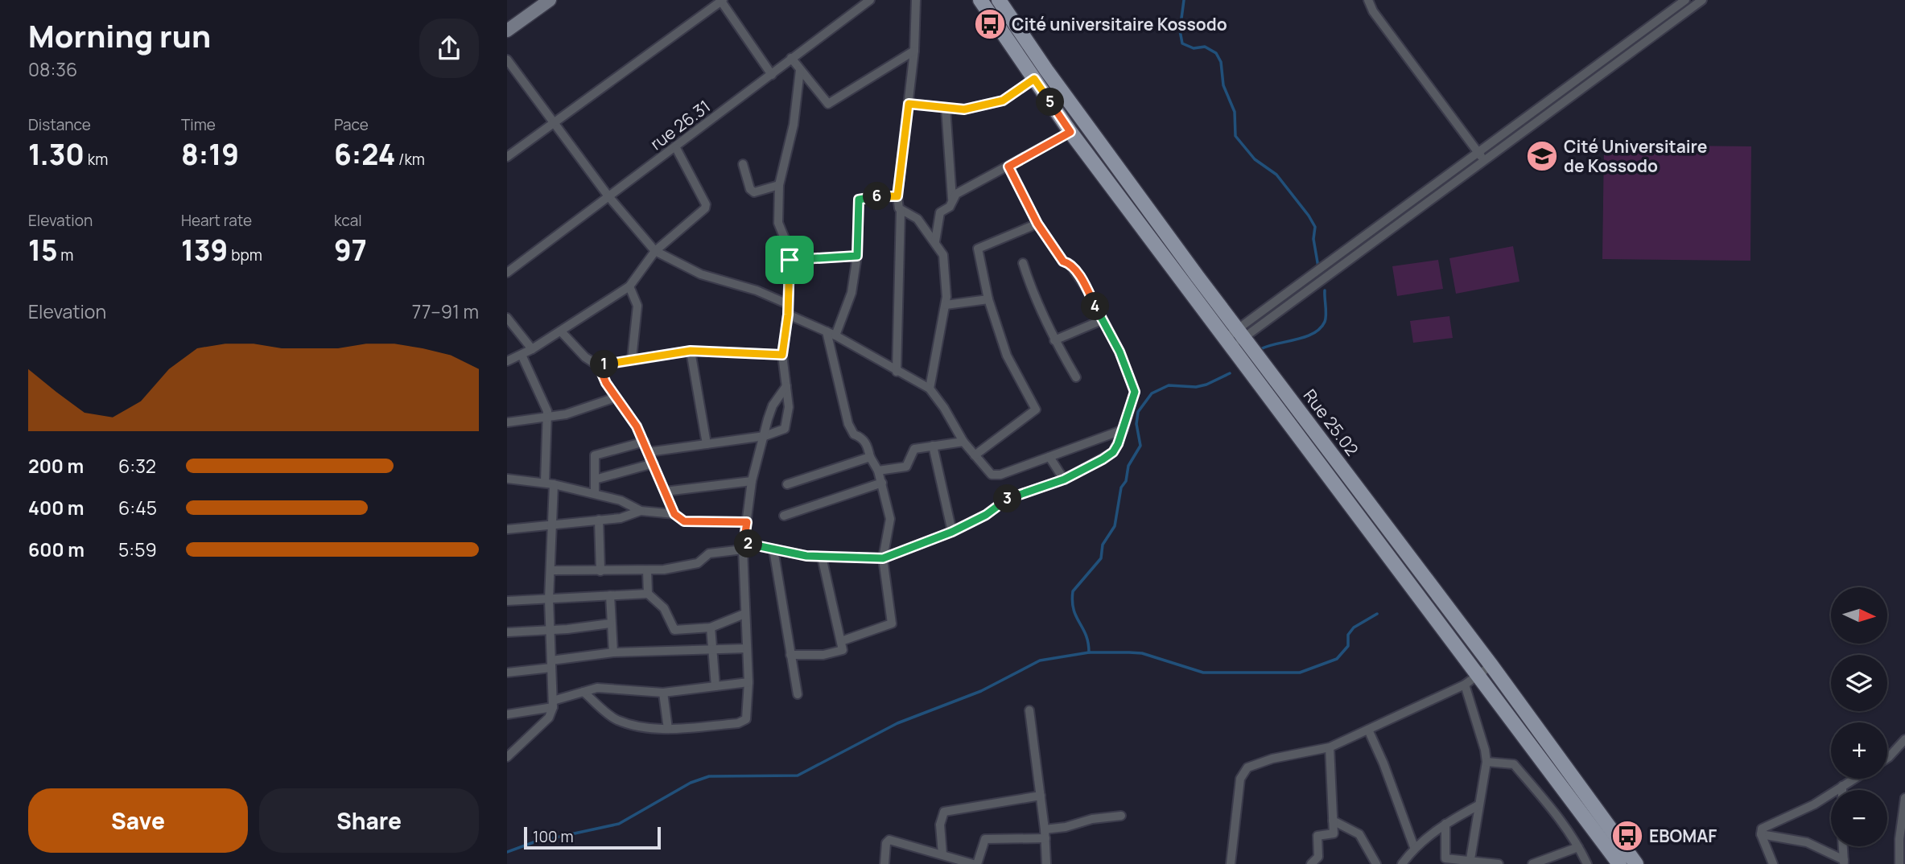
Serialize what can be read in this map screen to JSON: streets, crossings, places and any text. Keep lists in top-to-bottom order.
{
  "streets": {
    "main road": ["Rue 25.02"],
    "street": ["rue 26.31"]
  },
  "places": {
    "bus stop": ["Cité universitaire Kossodo", "EBOMAF"],
    "school or university": ["Cité Universitaire de Kossodo"]
  },
  "scale_bar": "100 m",
  "north": "right",
  "page": {
    "heading": ["Morning run", "08:36"],
    "pins": [
      "5",
      "6",
      "4",
      "1",
      "3",
      "2"
    ],
    "stats": [
      ["Distance", "1.30 km"],
      ["Time", "8:19"],
      ["Pace", "6:24 /km"],
      ["Elevation", "15 m"],
      ["Heart rate", "139 bpm"],
      ["kcal", "97"]
    ],
    "chart": ["Elevation", "77–91 m"],
    "list": [
      {
        "name": "200 m",
        "note": "6:32"
      },
      {
        "name": "400 m",
        "note": "6:45"
      },
      {
        "name": "600 m",
        "note": "5:59"
      }
    ],
    "map_buttons": ["+", "−"],
    "buttons": ["Save", "Share"],
    "scale": "100 m"
  }
}
